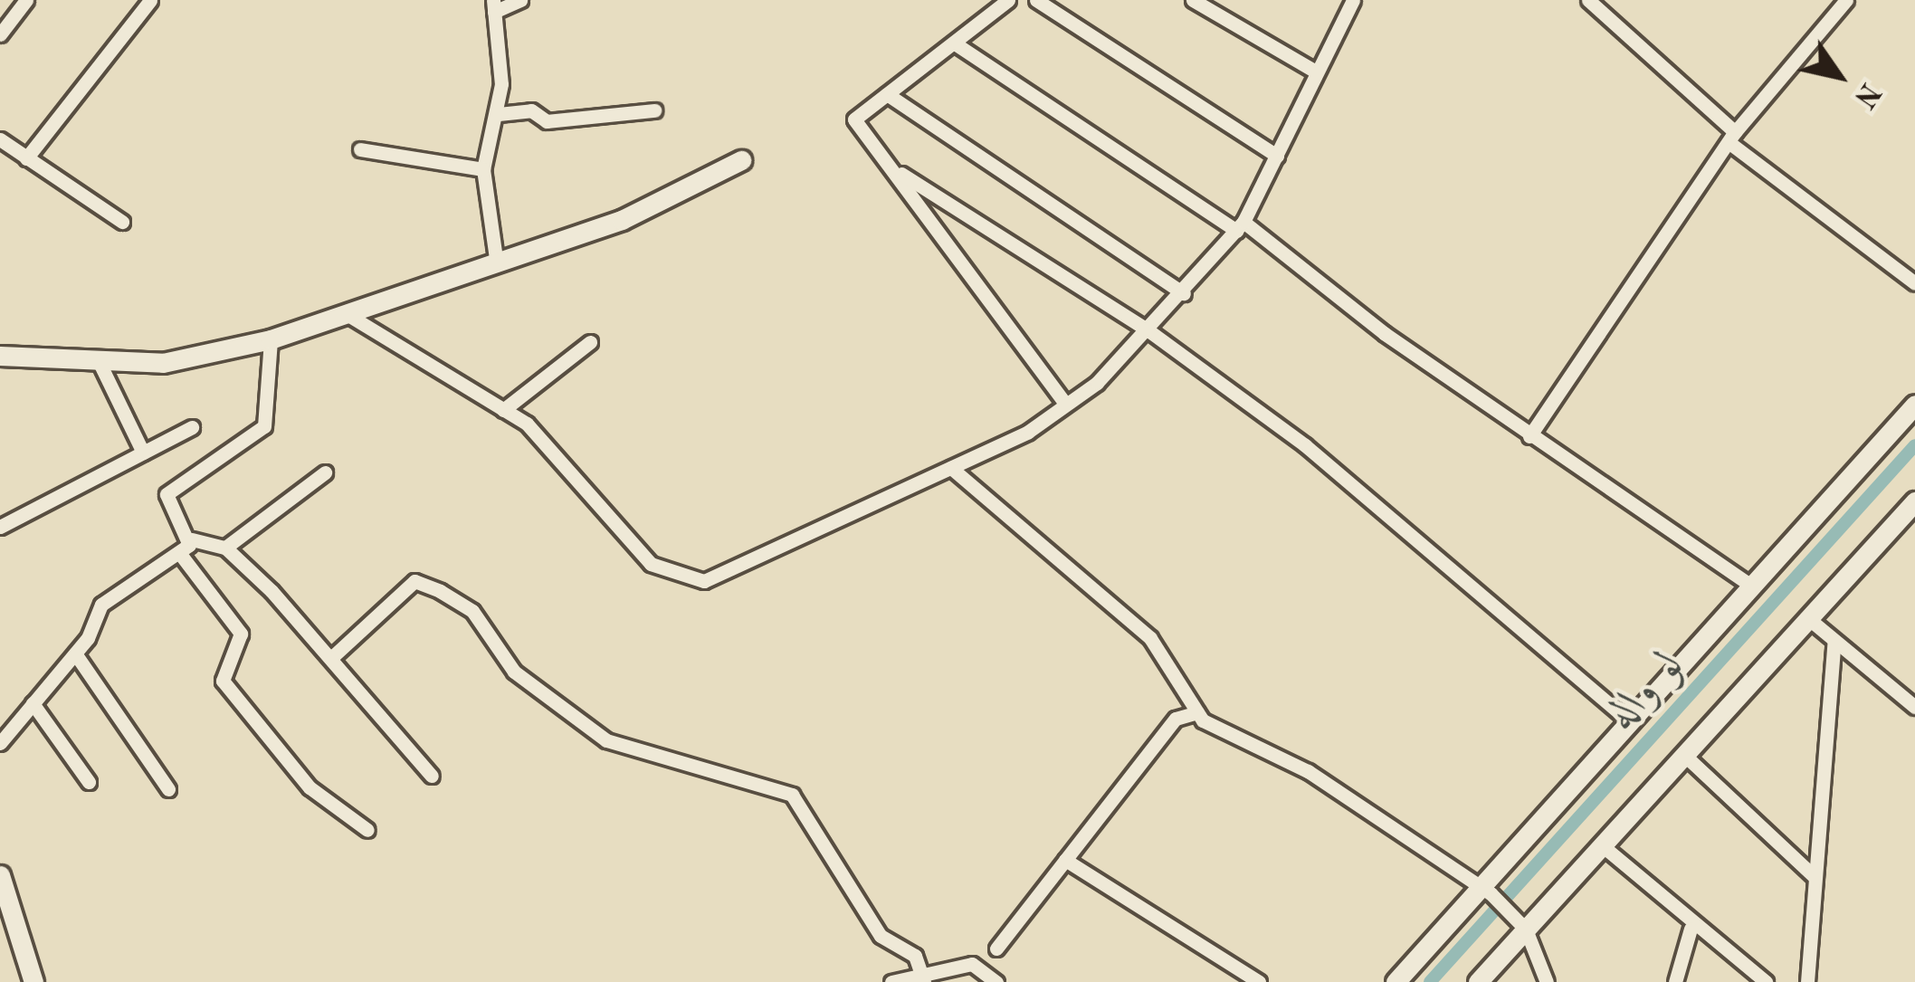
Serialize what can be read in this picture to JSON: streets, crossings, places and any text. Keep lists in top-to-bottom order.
{
  "water": ["لو واله"],
  "north": "bottom right"
}
